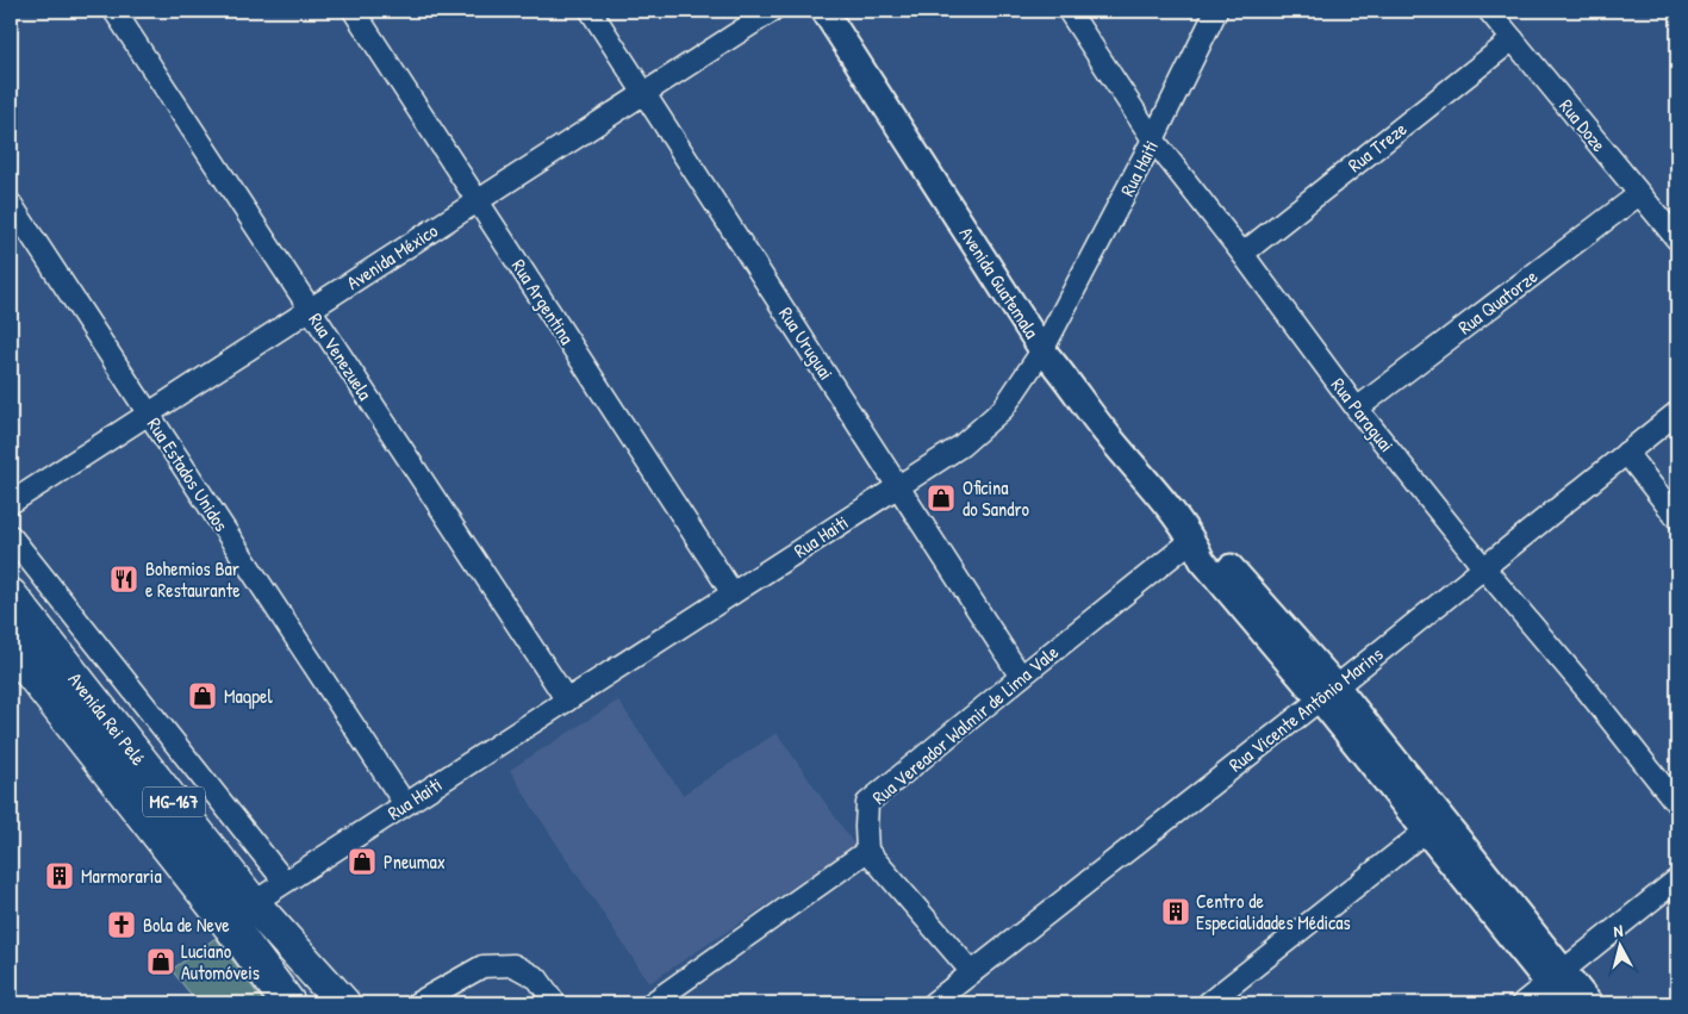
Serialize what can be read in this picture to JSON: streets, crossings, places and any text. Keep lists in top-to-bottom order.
{
  "streets": {
    "main road": ["Avenida Rei Pelé", "MG-167"],
    "street": [
      "Rua Doze",
      "Rua Treze",
      "Rua Haiti",
      "Avenida México",
      "Avenida Guatemala",
      "Rua Argentina",
      "Rua Quatorze",
      "Rua Uruguai",
      "Rua Venezuela",
      "Rua Paraguai",
      "Rua Estados Unidos",
      "Rua Vicente Antônio Marins",
      "Rua Vereador Walmir de Lima Vale"
    ]
  },
  "crossings": [
    ["Rua Doze", "Rua Treze"],
    ["Rua Doze", "Rua Quatorze"],
    ["Rua Treze", "Rua Paraguai"],
    ["Rua Haiti", "Avenida Guatemala"],
    ["Rua Haiti", "Rua Argentina"],
    ["Rua Haiti", "Rua Uruguai"],
    ["Rua Haiti", "Rua Venezuela"],
    ["Rua Haiti", "Rua Paraguai"],
    ["Rua Haiti", "Rua Estados Unidos"],
    ["Rua Haiti", "Avenida Rei Pelé"],
    ["Avenida México", "Rua Argentina"],
    ["Avenida México", "Rua Uruguai"],
    ["Avenida México", "Rua Venezuela"],
    ["Avenida México", "Rua Estados Unidos"],
    ["Avenida Guatemala", "Rua Vereador Walmir de Lima Vale"],
    ["Rua Quatorze", "Rua Paraguai"],
    ["Rua Uruguai", "Rua Vereador Walmir de Lima Vale"],
    ["Rua Paraguai", "Rua Vicente Antônio Marins"]
  ],
  "places": {
    "shop": [
      "Oficina do Sandro",
      "Maqpel",
      "Pneumax",
      "Luciano Automóveis"
    ],
    "restaurant": ["Bohemios Bar e Restaurante"],
    "building": ["Marmoraria", "Centro de Especialidades Médicas"],
    "church": ["Bola de Neve"]
  },
  "north": "top"
}
